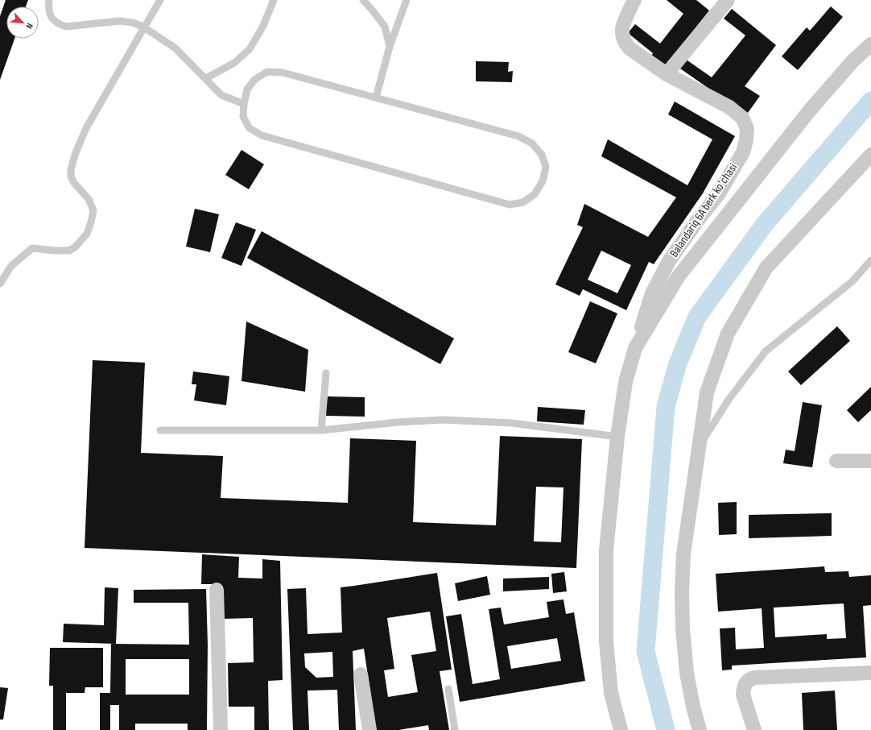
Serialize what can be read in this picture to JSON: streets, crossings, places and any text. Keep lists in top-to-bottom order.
{
  "streets": {
    "street": ["Balandariq 6A berk koʻchasi"]
  },
  "north": "bottom right"
}
